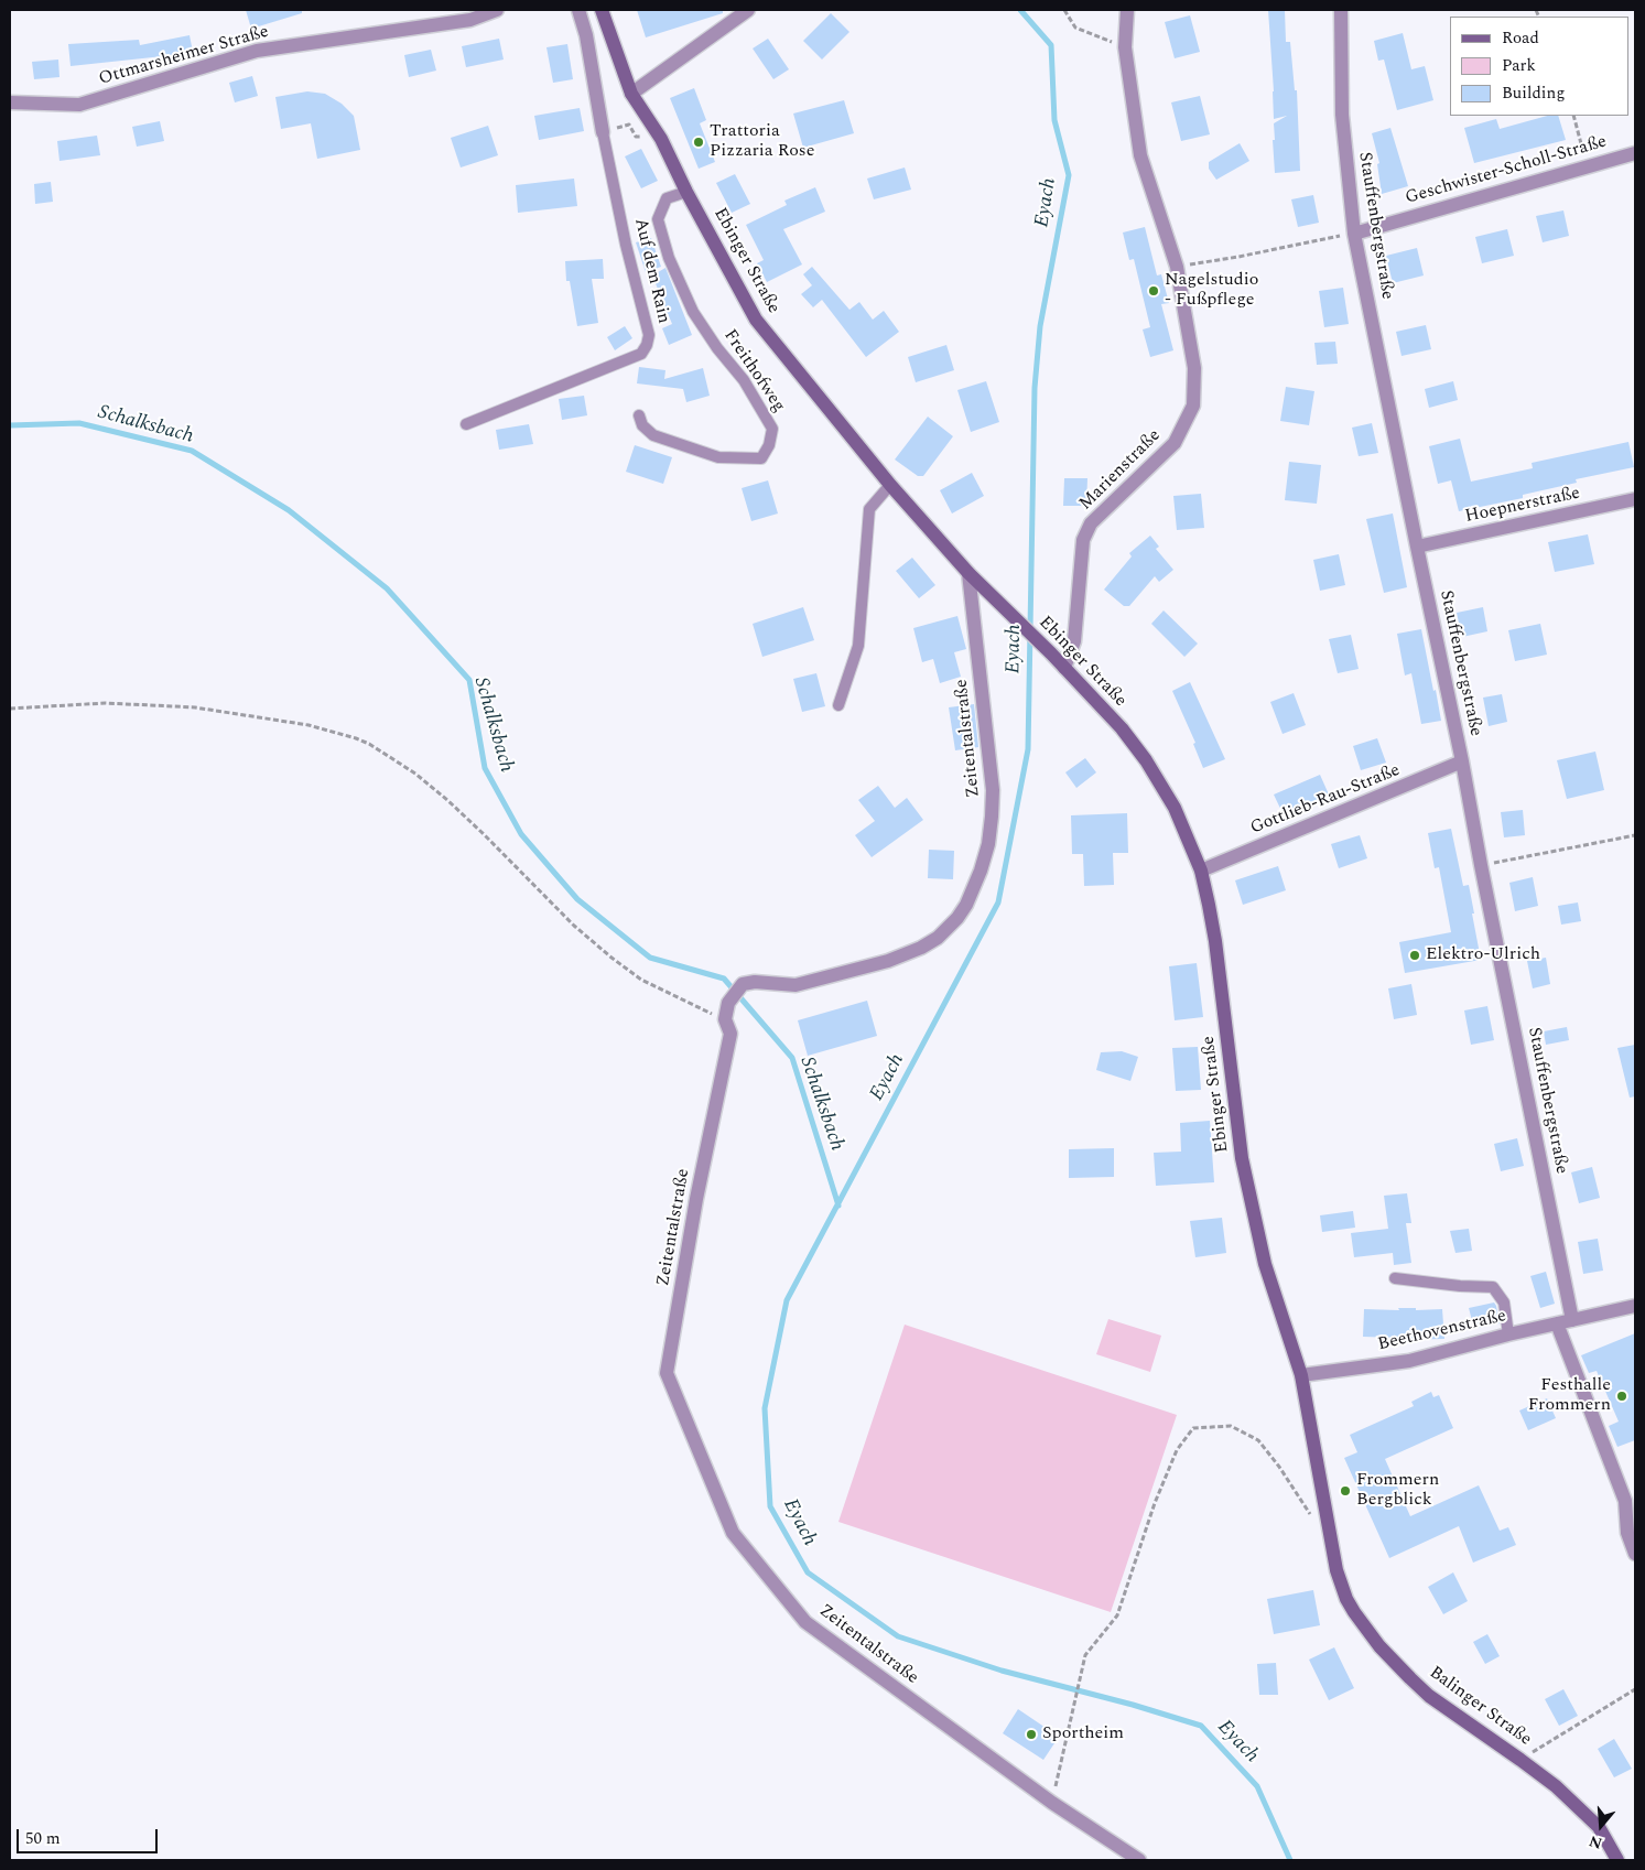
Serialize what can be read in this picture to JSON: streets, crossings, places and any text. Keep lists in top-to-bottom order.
{
  "streets": {
    "main road": ["Ebinger Straße", "Balinger Straße"],
    "street": [
      "Ottmarsheimer Straße",
      "Geschwister-Scholl-Straße",
      "Stauffenbergstraße",
      "Auf dem Rain",
      "Marienstraße",
      "Hoepnerstraße",
      "Zeitentalstraße",
      "Gottlieb-Rau-Straße",
      "Beethovenstraße"
    ],
    "lane": ["Freithofweg"]
  },
  "crossings": [
    ["Geschwister-Scholl-Straße", "Stauffenbergstraße"],
    ["Stauffenbergstraße", "Hoepnerstraße"],
    ["Stauffenbergstraße", "Gottlieb-Rau-Straße"],
    ["Stauffenbergstraße", "Beethovenstraße"],
    ["Ebinger Straße", "Freithofweg"],
    ["Ebinger Straße", "Marienstraße"],
    ["Ebinger Straße", "Zeitentalstraße"],
    ["Ebinger Straße", "Gottlieb-Rau-Straße"],
    ["Ebinger Straße", "Beethovenstraße"],
    ["Ebinger Straße", "Balinger Straße"],
    ["Beethovenstraße", "Balinger Straße"]
  ],
  "water": ["Eyach", "Schalksbach"],
  "places": [
    "Trattoria Pizzaria Rose",
    "Nagelstudio - Fußpflege",
    "Elektro-Ulrich",
    "Festhalle Frommern",
    "Frommern Bergblick",
    "Sportheim"
  ],
  "legend": ["Road", "Park", "Building"],
  "scale_bar": "50 m",
  "north": "bottom"
}
